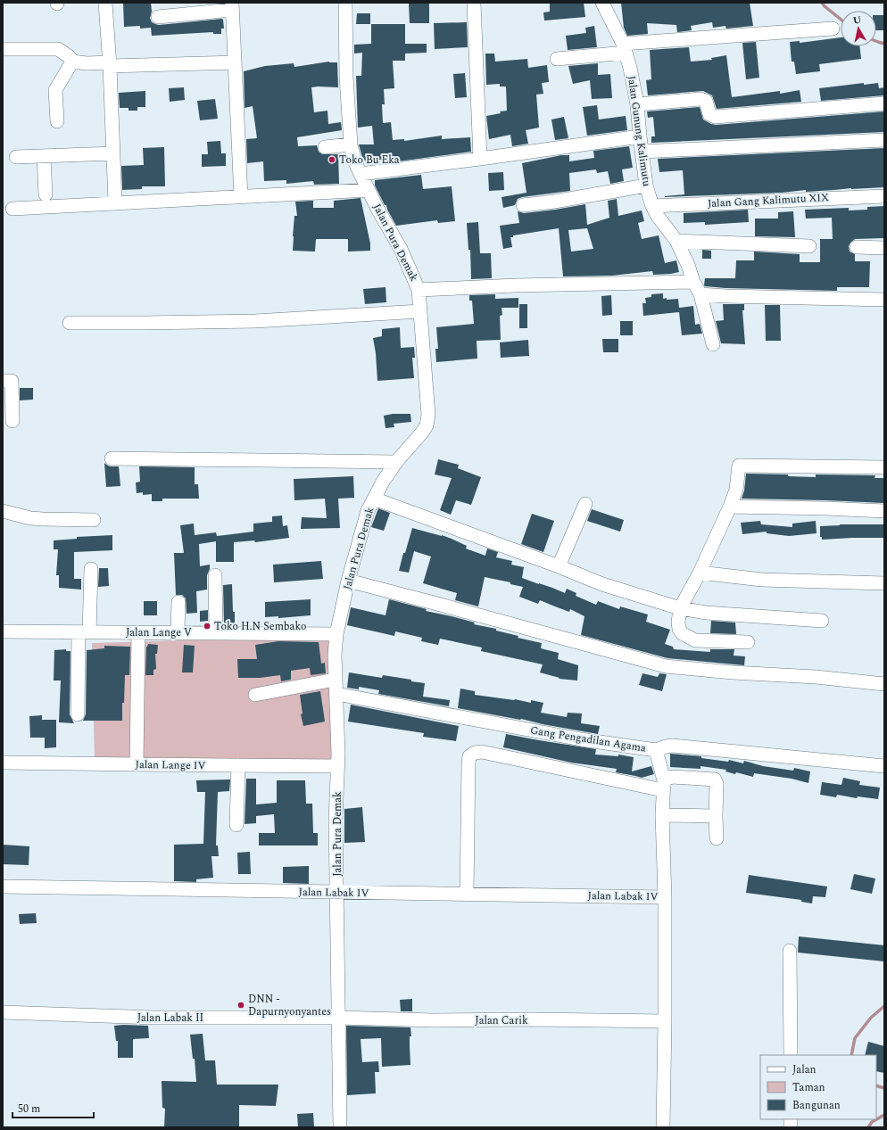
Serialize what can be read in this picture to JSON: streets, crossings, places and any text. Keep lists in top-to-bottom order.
{
  "streets": {
    "street": [
      "Jalan Gunung Kalimutu",
      "Jalan Gang Kalimutu XIX",
      "Jalan Pura Demak",
      "Jalan Lange V",
      "Gang Pengadilan Agama",
      "Jalan Lange IV",
      "Jalan Labak IV",
      "Jalan Labak II",
      "Jalan Carik"
    ]
  },
  "crossings": [
    ["Jalan Gunung Kalimutu", "Jalan Gang Kalimutu XIX"],
    ["Jalan Pura Demak", "Jalan Lange V"],
    ["Jalan Pura Demak", "Gang Pengadilan Agama"],
    ["Jalan Pura Demak", "Jalan Lange IV"],
    ["Jalan Pura Demak", "Jalan Labak IV"],
    ["Jalan Pura Demak", "Jalan Labak II"],
    ["Jalan Pura Demak", "Jalan Carik"],
    ["Jalan Labak II", "Jalan Carik"]
  ],
  "places": ["Toko Bu Eka", "Toko H.N Sembako", "DNN - Dapurnyonyantes"],
  "legend": ["Jalan", "Taman", "Bangunan"],
  "scale_bar": "50 m",
  "north": "top"
}
